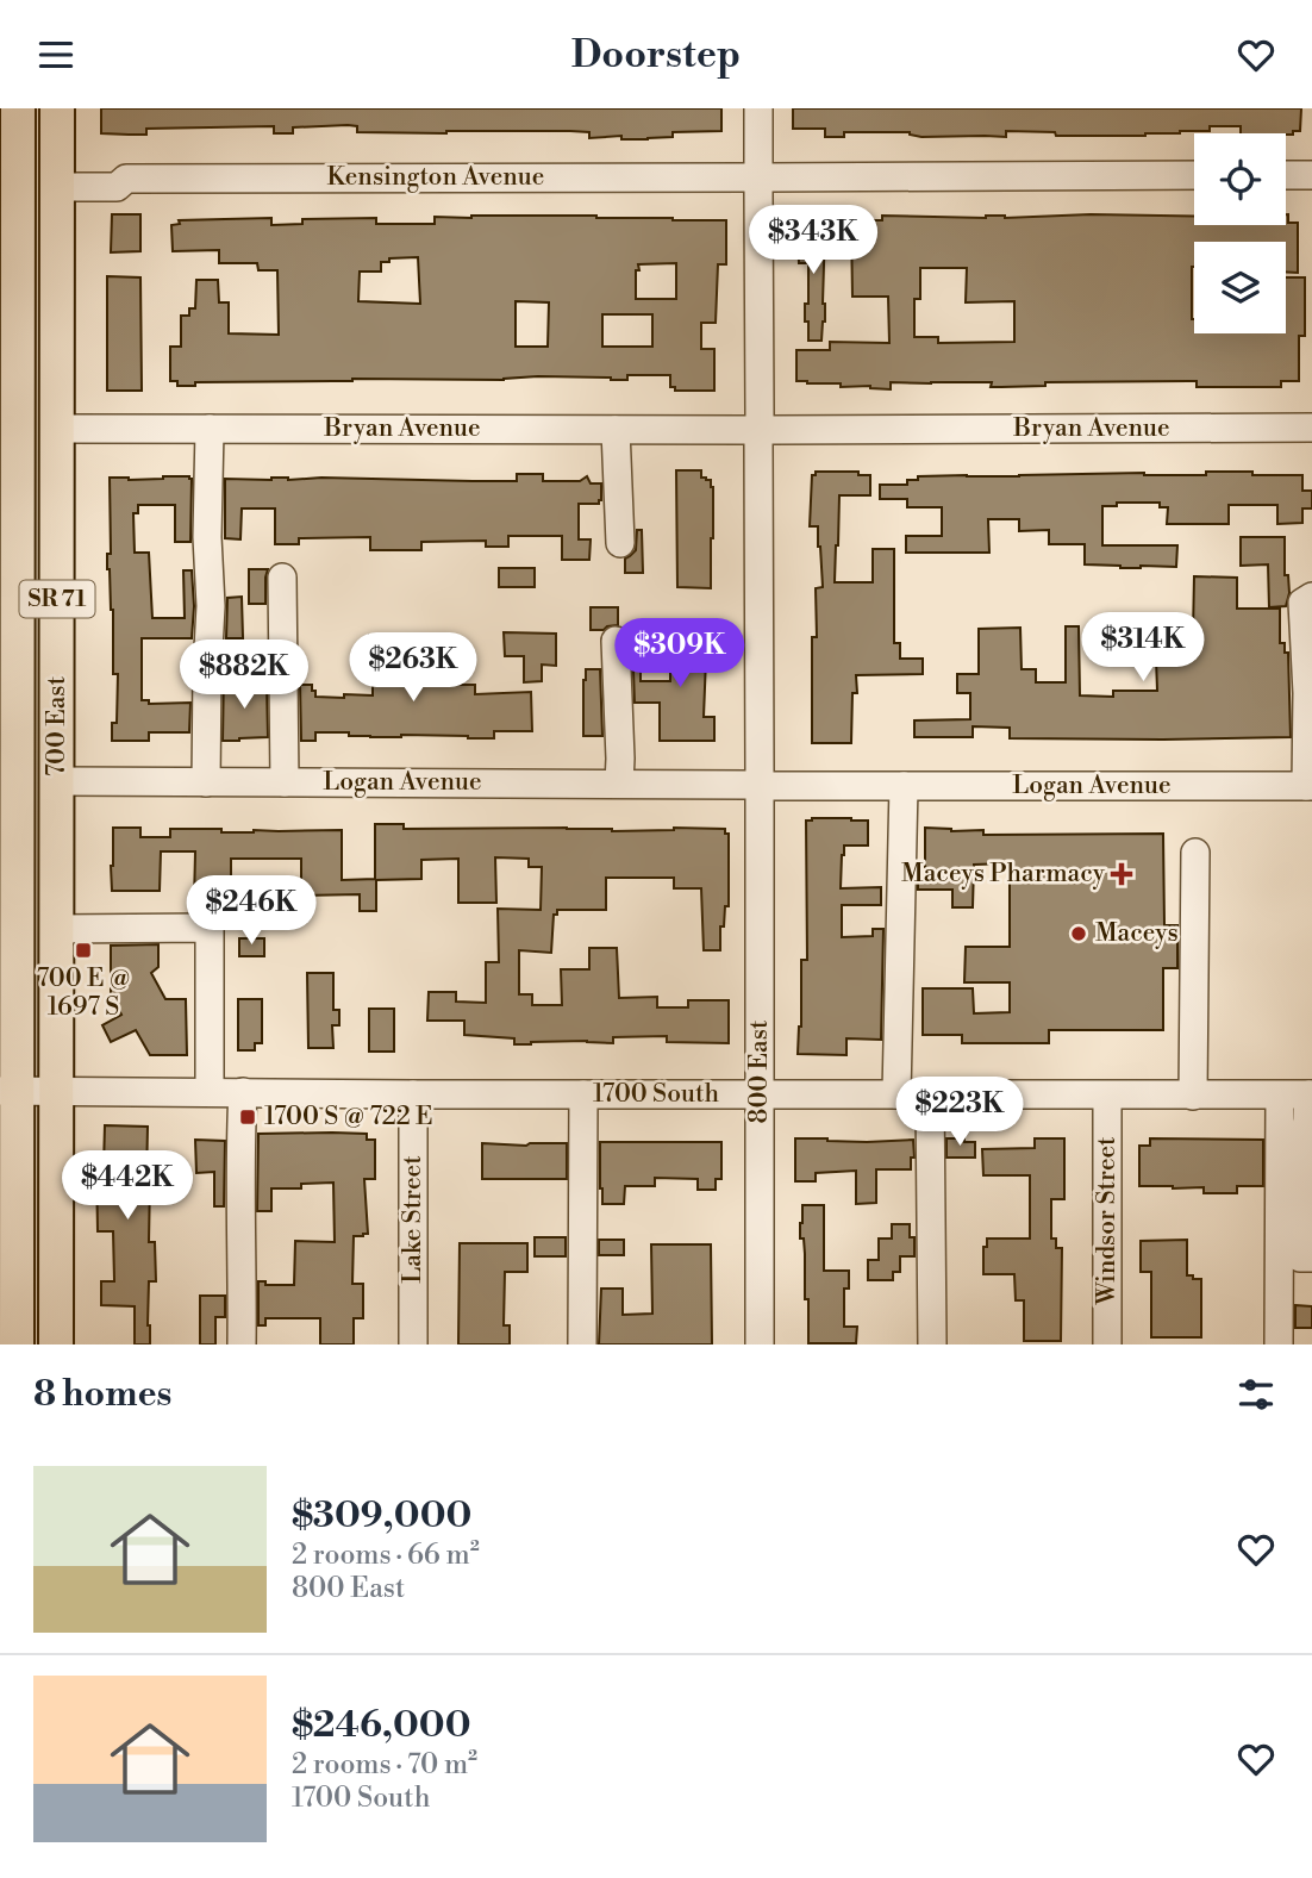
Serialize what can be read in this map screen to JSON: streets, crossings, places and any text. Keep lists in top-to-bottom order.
{
  "streets": {
    "main road": ["SR 71", "700 East"],
    "street": [
      "Kensington Avenue",
      "Bryan Avenue",
      "Logan Avenue",
      "800 East",
      "1700 South",
      "Lake Street",
      "Windsor Street"
    ]
  },
  "crossings": [
    ["Kensington Avenue", "700 East"],
    ["Kensington Avenue", "800 East"],
    ["Bryan Avenue", "700 East"],
    ["Bryan Avenue", "800 East"],
    ["700 East", "Logan Avenue"],
    ["700 East", "1700 South"],
    ["Logan Avenue", "800 East"],
    ["800 East", "1700 South"],
    ["1700 South", "Lake Street"],
    ["1700 South", "Windsor Street"]
  ],
  "places": {
    "health": ["Maceys Pharmacy"],
    "other": ["Maceys"],
    "transit": ["700 E @ 1697 S", "1700 S @ 722 E"]
  },
  "page": {
    "header": "Doorstep",
    "price": [
      "$343K",
      "$314K",
      "$309K",
      "$263K",
      "$882K",
      "$246K",
      "$223K",
      "$442K"
    ],
    "heading": "8 homes",
    "list": [
      {
        "name": "$309,000",
        "note": "2 rooms · 66 m² · 800 East"
      },
      {
        "name": "$246,000",
        "note": "2 rooms · 70 m² · 1700 South"
      }
    ]
  }
}
